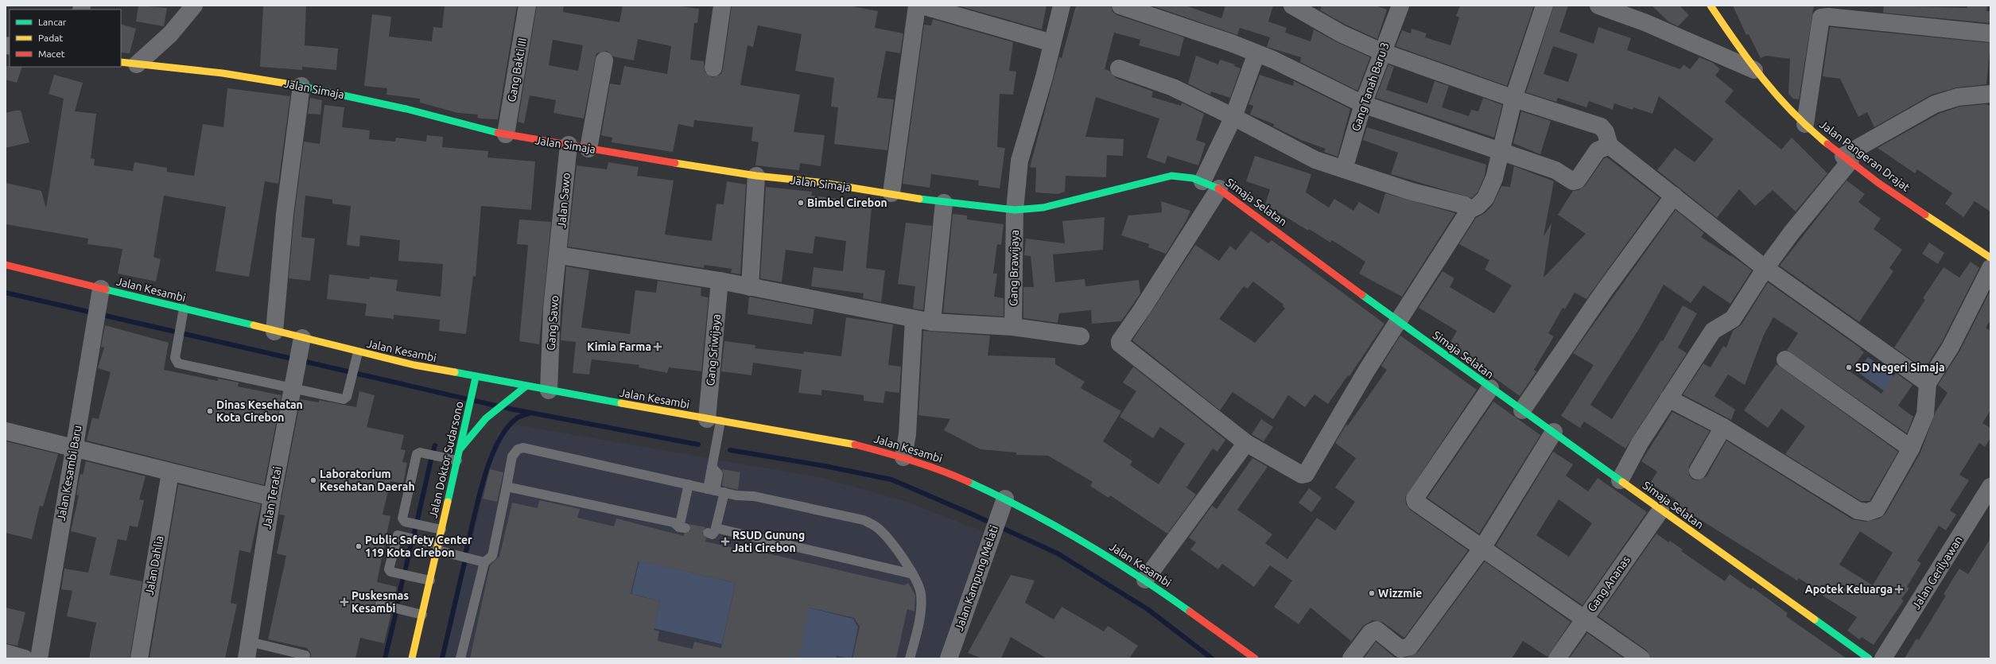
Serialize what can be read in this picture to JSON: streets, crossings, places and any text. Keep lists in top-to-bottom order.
{
  "streets": {
    "street": [
      "Gang Bakti III",
      "Gang Tanah Baru 3",
      "Jalan Simaja",
      "Jalan Pangeran Drajat",
      "Jalan Sawo",
      "Simaja Selatan",
      "Gang Brawijaya",
      "Jalan Kesambi",
      "Gang Sawo",
      "Gang Sriwijaya",
      "Jalan Doktor Sudarsono",
      "Jalan Kesambi Baru",
      "Jalan Teratai",
      "Jalan Dahlia",
      "Jalan Gerilyawan",
      "Jalan Kampung Melati",
      "Gang Ananas"
    ]
  },
  "crossings": [
    ["Gang Bakti III", "Jalan Simaja"],
    ["Jalan Simaja", "Jalan Sawo"],
    ["Jalan Simaja", "Simaja Selatan"],
    ["Jalan Simaja", "Gang Brawijaya"],
    ["Jalan Sawo", "Gang Sawo"],
    ["Simaja Selatan", "Gang Brawijaya"],
    ["Simaja Selatan", "Gang Ananas"],
    ["Jalan Kesambi", "Gang Sawo"],
    ["Jalan Kesambi", "Gang Sriwijaya"],
    ["Jalan Kesambi", "Jalan Doktor Sudarsono"],
    ["Jalan Kesambi", "Jalan Kesambi Baru"],
    ["Jalan Kesambi", "Jalan Teratai"],
    ["Jalan Kesambi", "Jalan Kampung Melati"]
  ],
  "places": {
    "other": [
      "Bimbel Cirebon",
      "SD Negeri Simaja",
      "Dinas Kesehatan Kota Cirebon",
      "Laboratorium Kesehatan Daerah",
      "Public Safety Center 119 Kota Cirebon",
      "Wizzmie"
    ],
    "health": [
      "Kimia Farma",
      "RSUD Gunung Jati Cirebon",
      "Apotek Keluarga",
      "Puskesmas Kesambi"
    ]
  },
  "legend": ["Lancar", "Padat", "Macet"]
}
